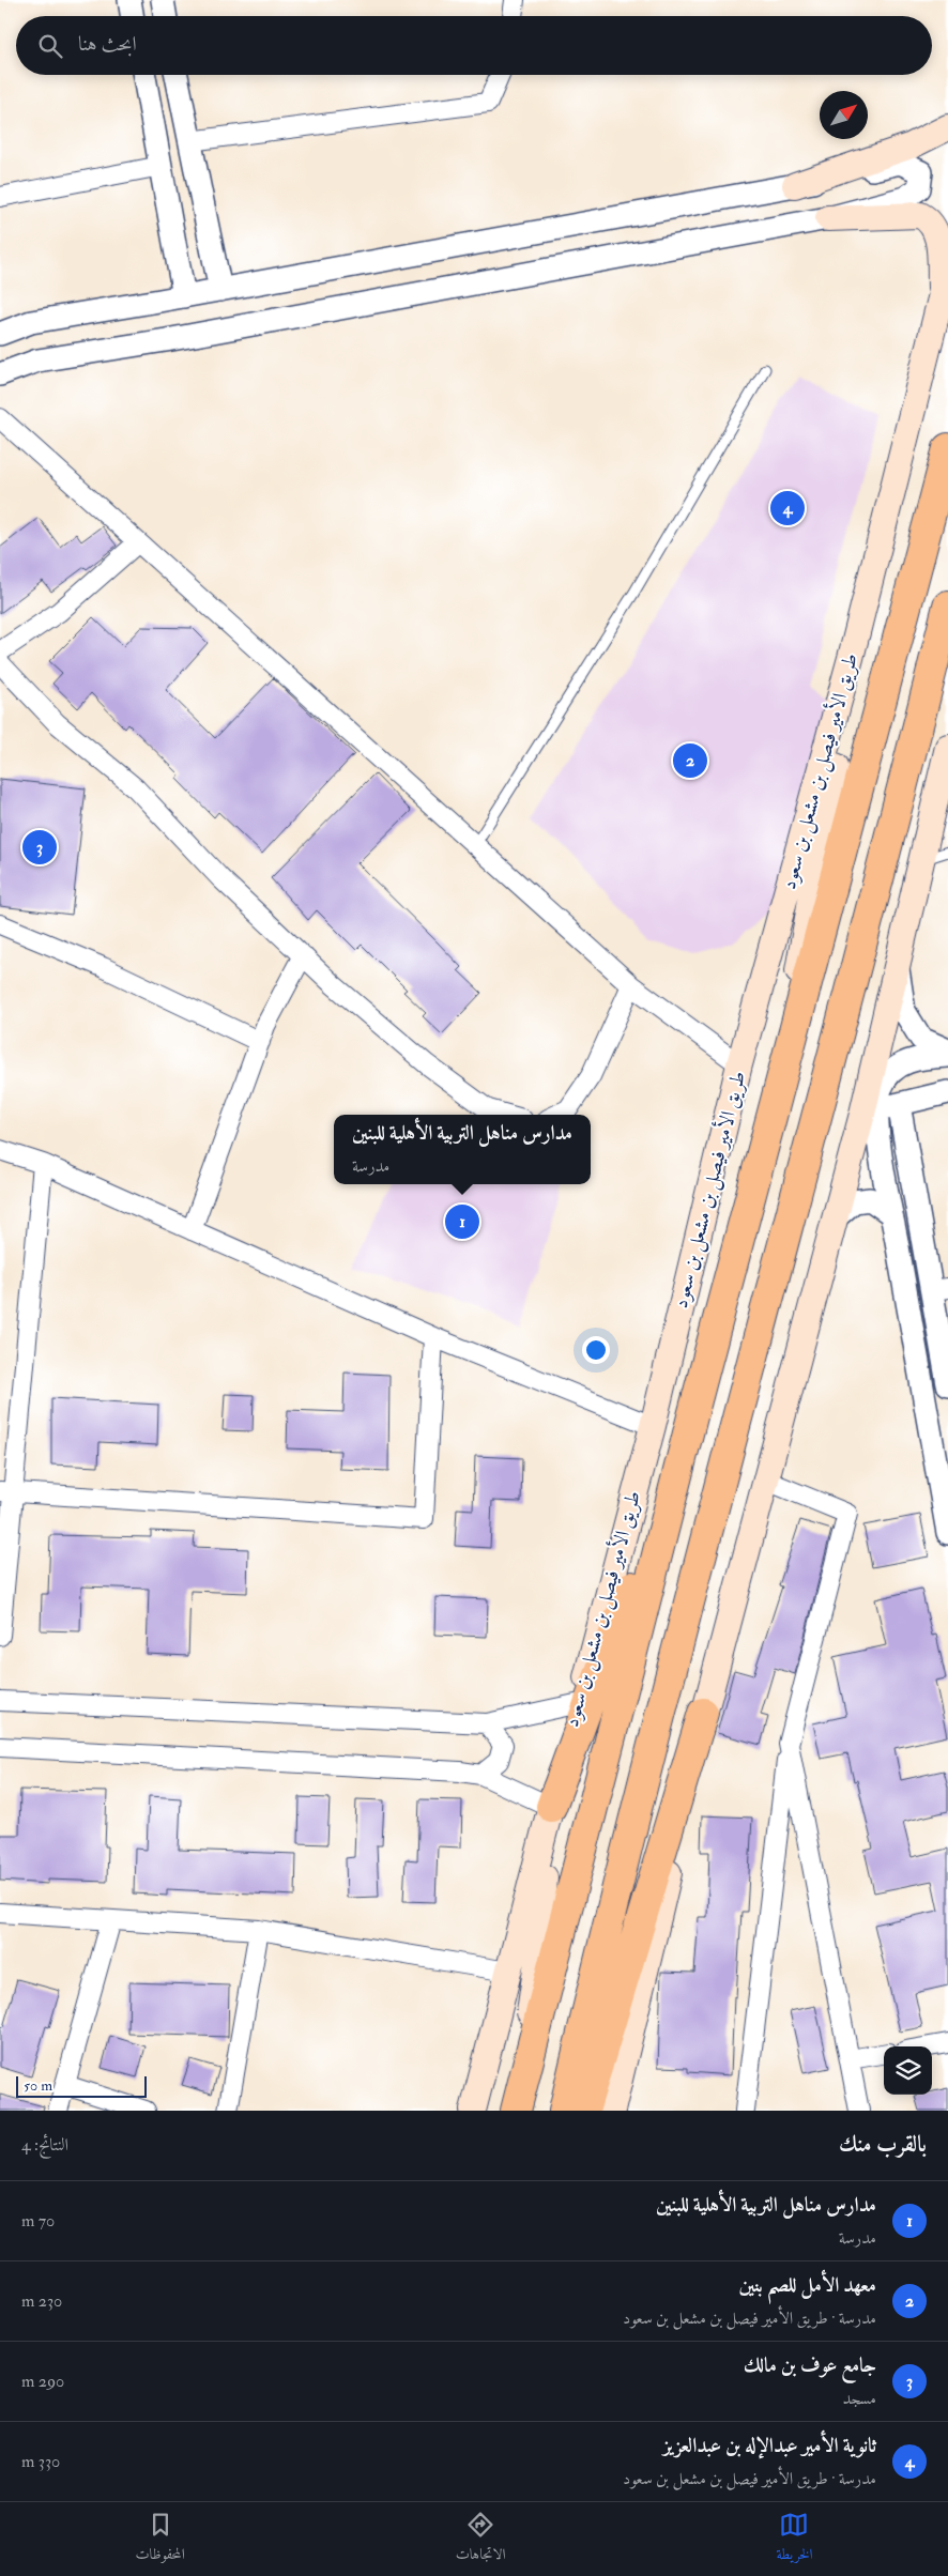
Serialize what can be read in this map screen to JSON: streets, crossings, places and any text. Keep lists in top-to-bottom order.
{
  "streets": {
    "main road": ["طريق الأمير فيصل بن مشعل بن سعود"]
  },
  "scale_bar": "50 m",
  "north": "top right",
  "page": {
    "search": "ابحث هنا",
    "pins": [
      "4",
      "2",
      "3",
      "1"
    ],
    "popup": ["مدارس مناهل التربية الأهلية للبنين", "مدرسة"],
    "scale": "50 m",
    "heading": ["بالقرب منك", "النتائج: 4"],
    "list": [
      {
        "mark": "1",
        "name": "مدارس مناهل التربية الأهلية للبنين",
        "note": "مدرسة",
        "value": "70 m"
      },
      {
        "mark": "2",
        "name": "معهد الأمل للصم بنين",
        "note": "مدرسة · طريق الأمير فيصل بن مشعل بن سعود",
        "value": "230 m"
      },
      {
        "mark": "3",
        "name": "جامع عوف بن مالك",
        "note": "مسجد",
        "value": "290 m"
      },
      {
        "mark": "4",
        "name": "ثانوية الأمير عبدالإله بن عبدالعزيز",
        "note": "مدرسة · طريق الأمير فيصل بن مشعل بن سعود",
        "value": "330 m"
      }
    ],
    "nav": ["الخريطة", "الاتجاهات", "المحفوظات"]
  }
}
